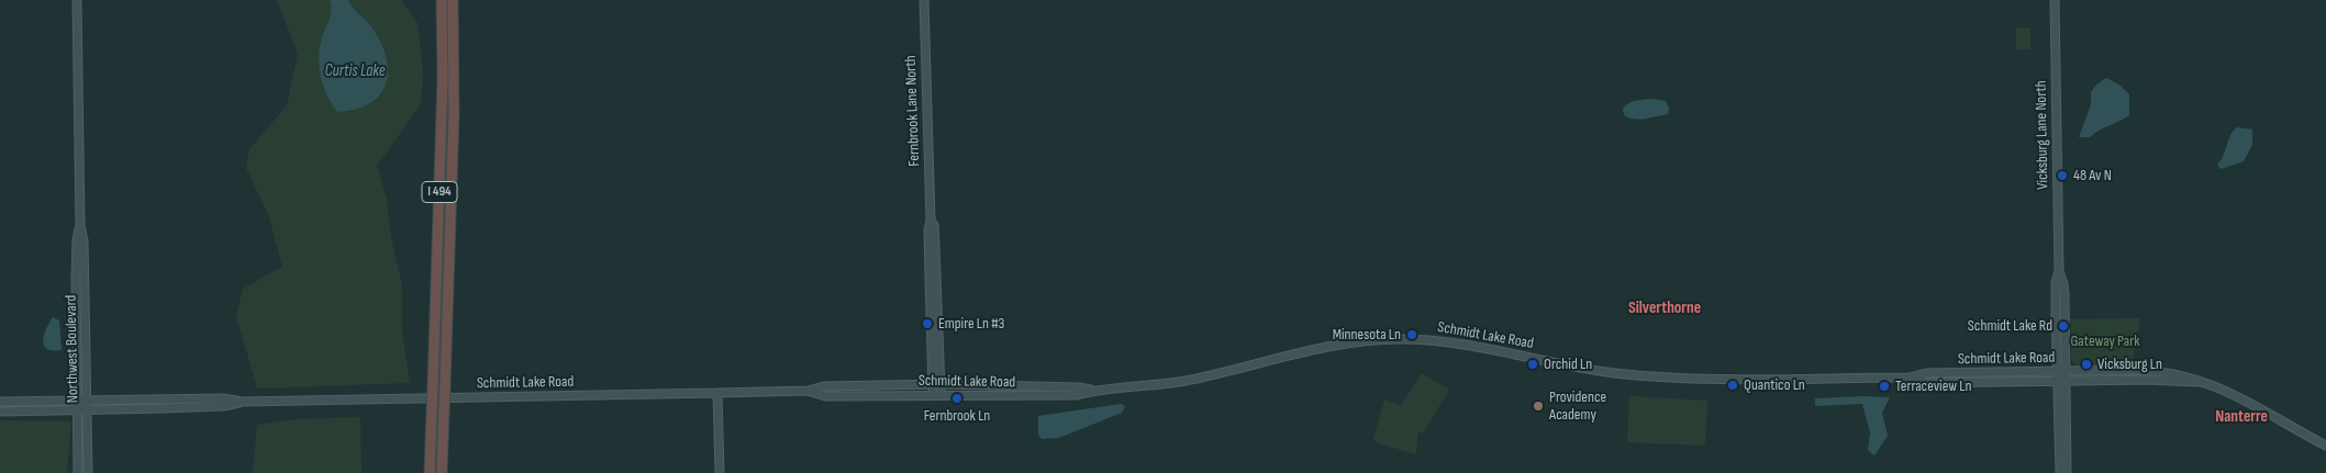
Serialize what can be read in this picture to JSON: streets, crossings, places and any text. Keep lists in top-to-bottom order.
{
  "streets": {
    "highway": ["I 494"],
    "street": [
      "Fernbrook Lane North",
      "Vicksburg Lane North",
      "Schmidt Lake Road",
      "Northwest Boulevard"
    ]
  },
  "crossings": [
    ["Fernbrook Lane North", "Schmidt Lake Road"],
    ["Vicksburg Lane North", "Schmidt Lake Road"],
    ["Schmidt Lake Road", "Northwest Boulevard"]
  ],
  "districts": ["Silverthorne", "Nanterre"],
  "water": ["Curtis Lake"],
  "parks": ["Gateway Park"],
  "places": [
    "48 Av N",
    "Empire Ln #3",
    "Schmidt Lake Rd",
    "Minnesota Ln",
    "Orchid Ln",
    "Vicksburg Ln",
    "Quantico Ln",
    "Terraceview Ln",
    "Fernbrook Ln",
    "Providence Academy"
  ]
}
